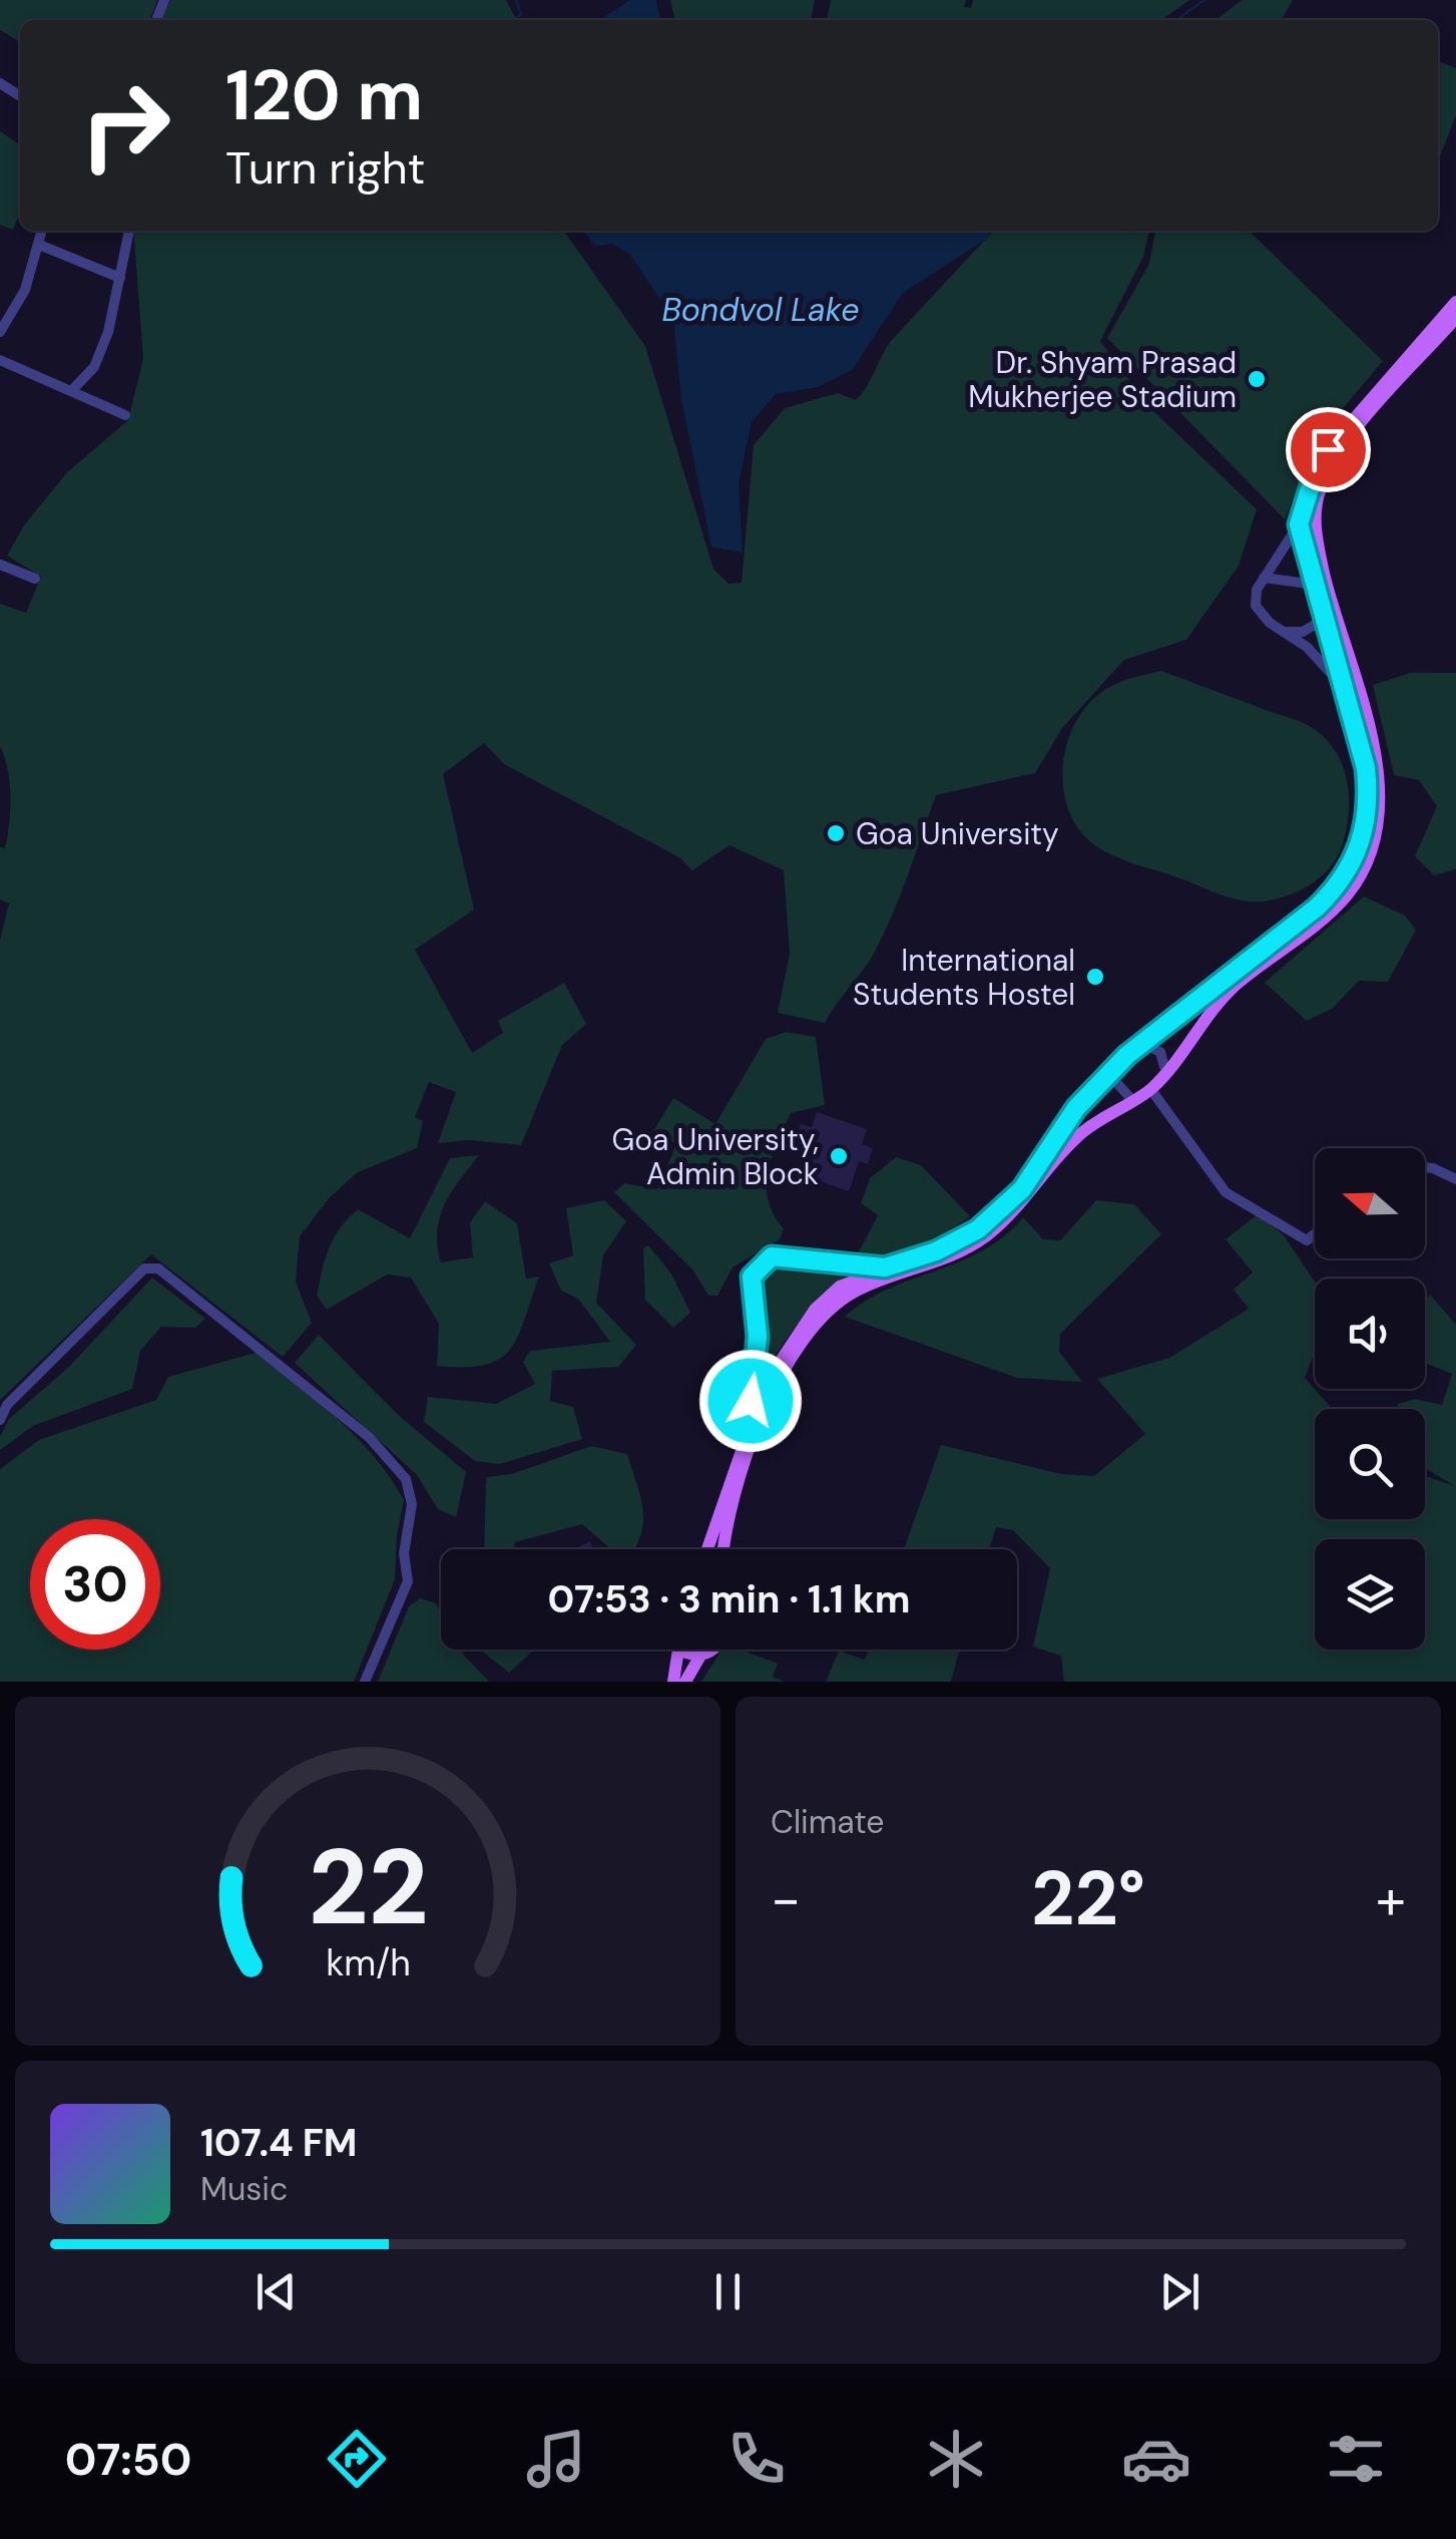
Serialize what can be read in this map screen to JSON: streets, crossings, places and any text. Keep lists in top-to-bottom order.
{
  "water": ["Bondvol Lake"],
  "places": [
    "Dr. Shyam Prasad Mukherjee Stadium",
    "Goa University",
    "International Students Hostel",
    "Goa University, Admin Block"
  ],
  "north": "left",
  "page": {
    "turn": ["120 m", "Turn right"],
    "limit": "30",
    "trip": "07:53 · 3 min · 1.1 km",
    "tile": "Climate",
    "heat": ["−", "22°", "+"],
    "song": ["107.4 FM", "Music"],
    "tabs": "07:50",
    "gauge": ["22", "km/h"]
  }
}
